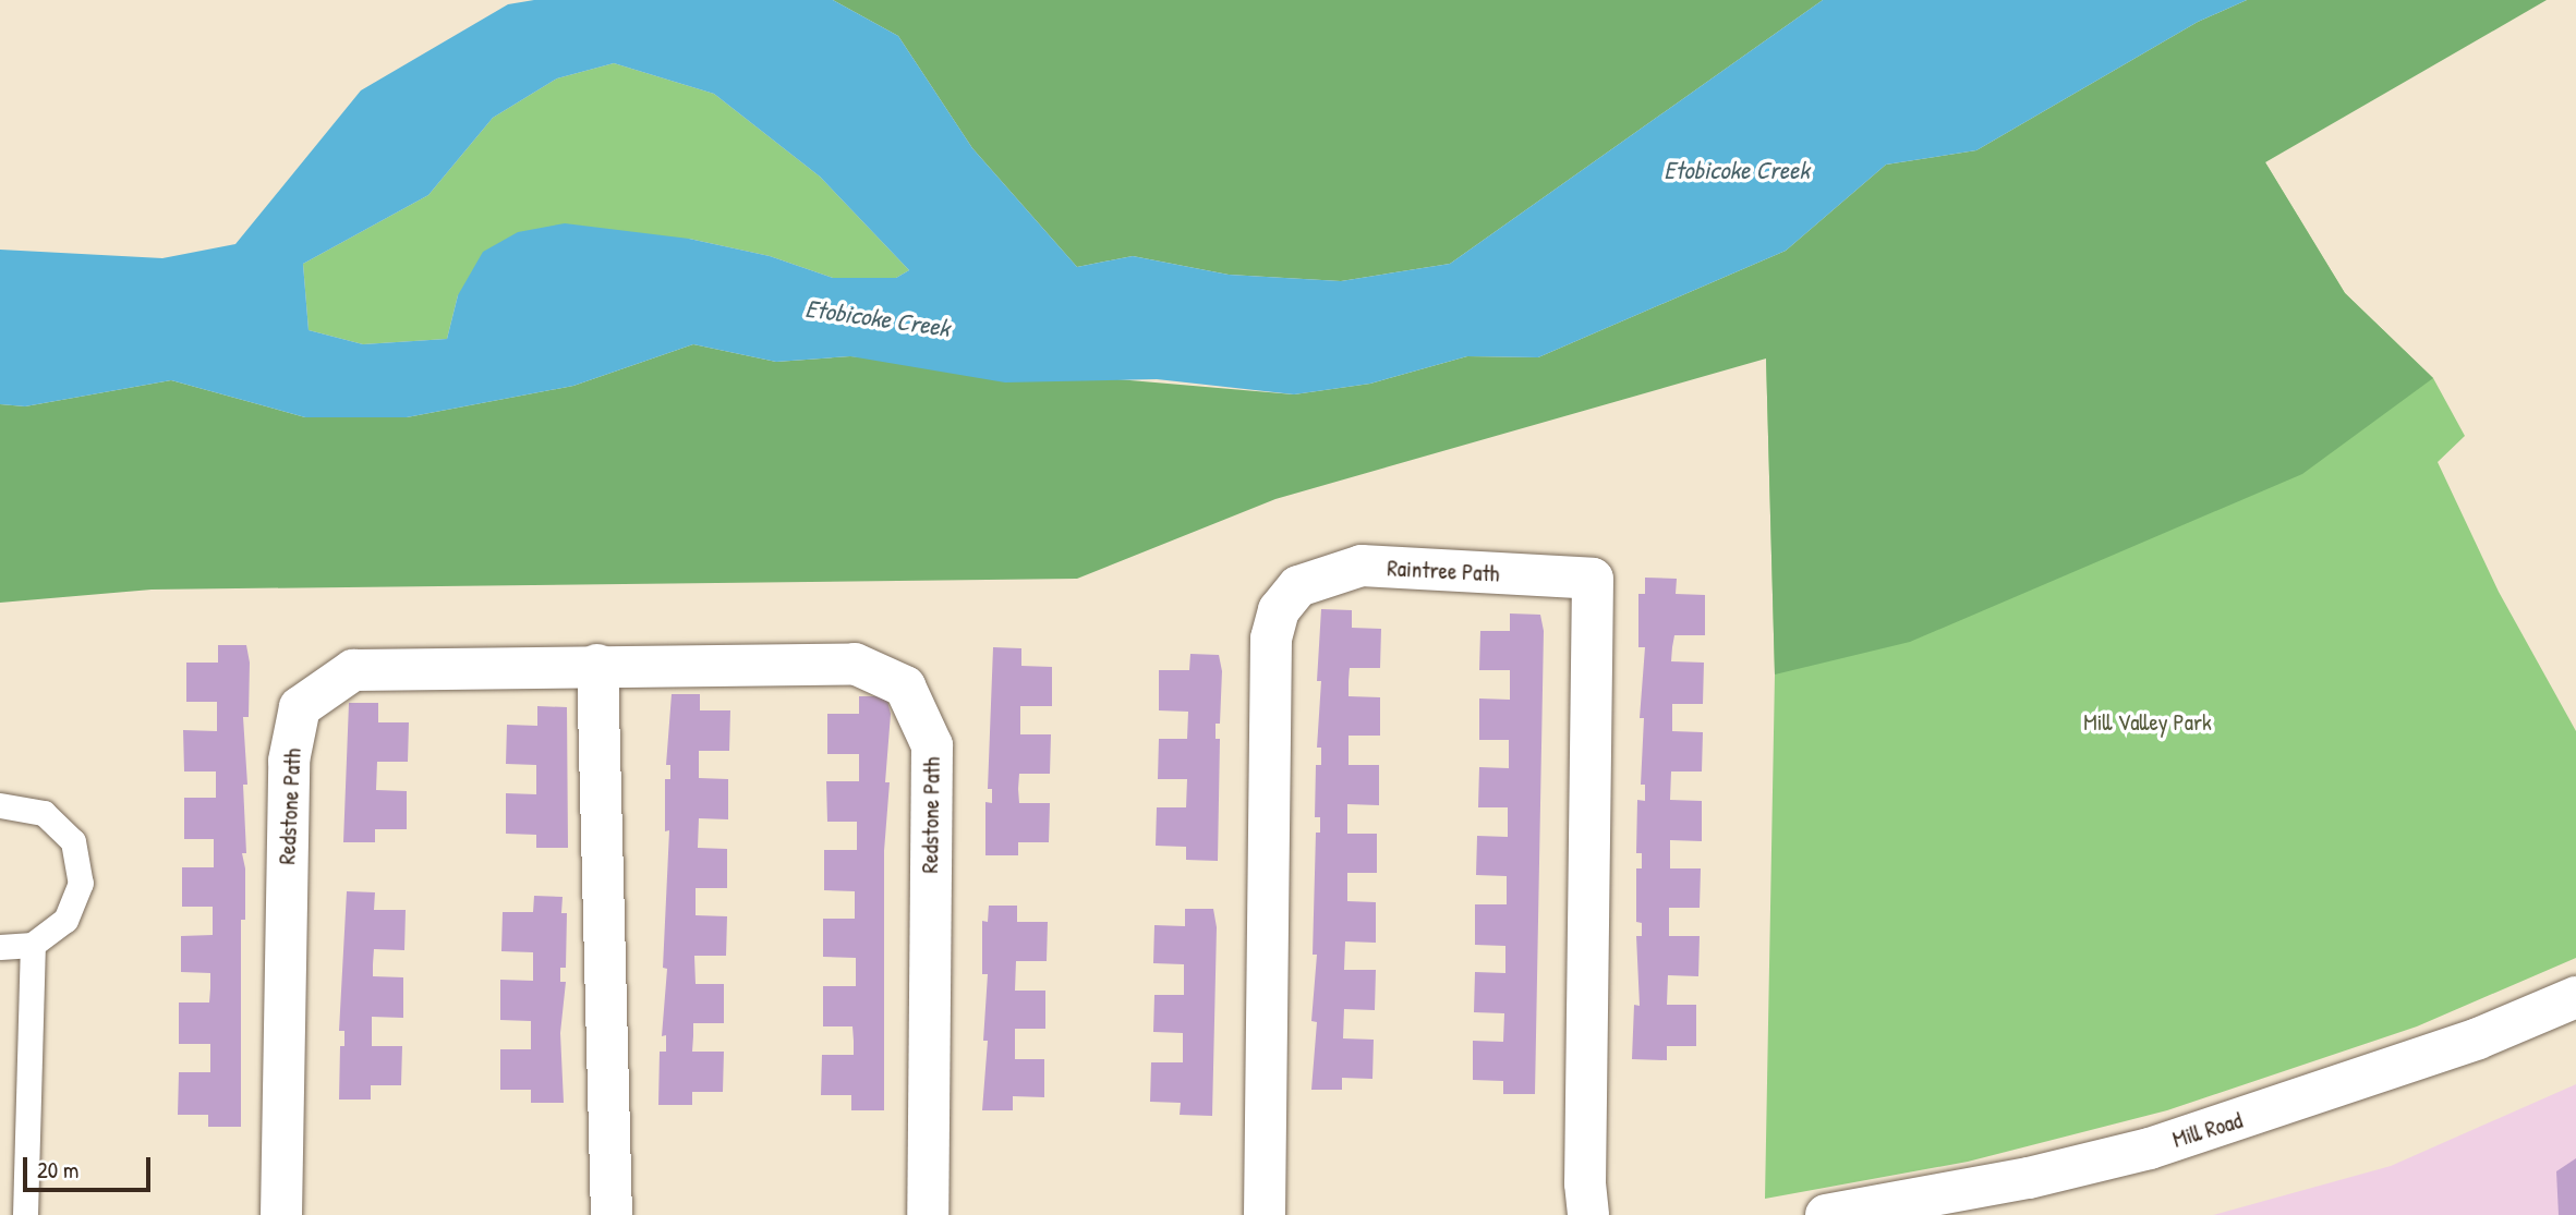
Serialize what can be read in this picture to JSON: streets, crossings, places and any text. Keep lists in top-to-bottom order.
{
  "streets": {
    "street": ["Raintree Path", "Redstone Path", "Mill Road"]
  },
  "water": ["Etobicoke Creek"],
  "parks": ["Mill Valley Park"],
  "scale_bar": "20 m"
}
